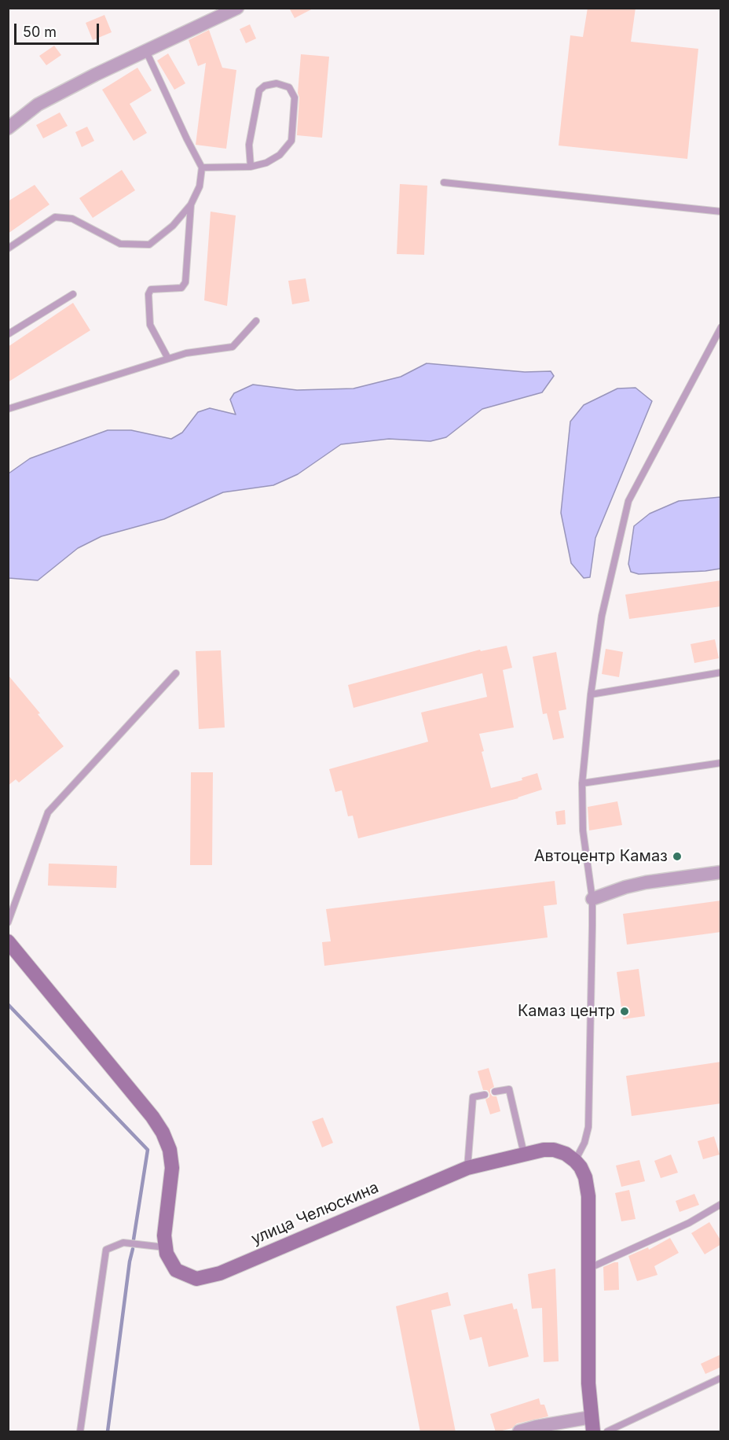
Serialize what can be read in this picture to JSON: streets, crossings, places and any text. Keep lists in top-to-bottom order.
{
  "streets": {
    "street": ["улица Челюскина"]
  },
  "places": ["Автоцентр Камаз", "Камаз центр"],
  "scale_bar": "50 m"
}
